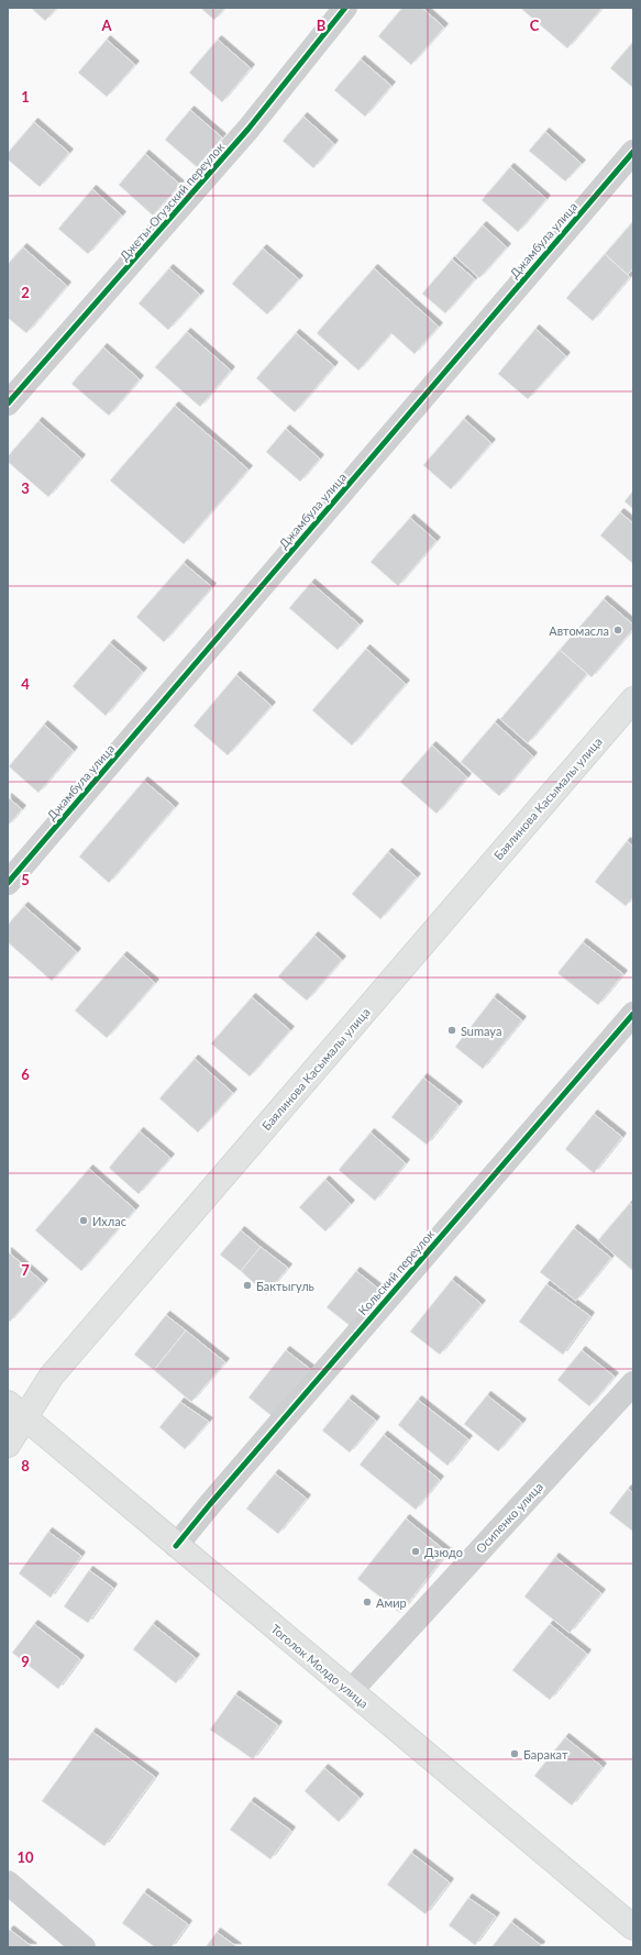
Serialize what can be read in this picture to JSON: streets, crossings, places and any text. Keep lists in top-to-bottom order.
{
  "streets": {
    "main road": ["Баялинова Касымалы улица", "Тоголок Молдо улица"],
    "street": [
      "Джеты-Огузский переулок",
      "Джамбула улица",
      "Кольский переулок",
      "Осипенко улица"
    ]
  },
  "crossings": [
    ["Баялинова Касымалы улица", "Тоголок Молдо улица"],
    ["Кольский переулок", "Тоголок Молдо улица"],
    ["Осипенко улица", "Тоголок Молдо улица"]
  ],
  "places": [
    "Автомасла",
    "Sumaya",
    "Ихлас",
    "Бактыгуль",
    "Дзюдо",
    "Амир",
    "Баракат"
  ],
  "grid": {
    "columns": ["A", "B", "C"],
    "rows": [
      "1",
      "2",
      "3",
      "4",
      "5",
      "6",
      "7",
      "8",
      "9",
      "10"
    ]
  }
}
